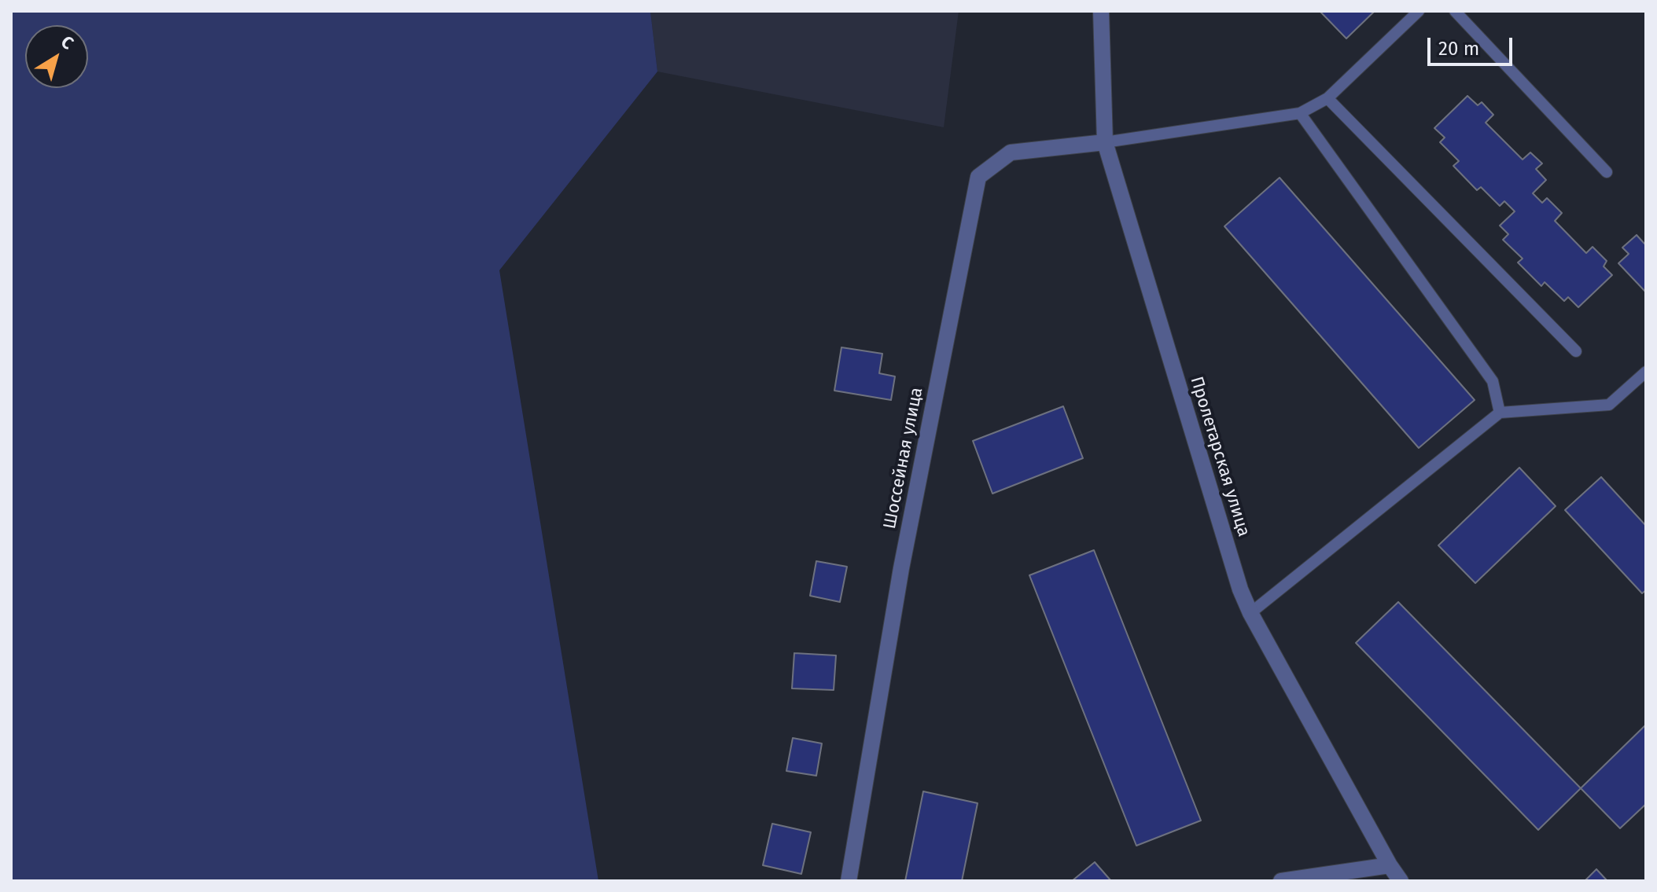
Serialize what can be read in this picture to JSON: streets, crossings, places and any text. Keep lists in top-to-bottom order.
{
  "streets": {
    "street": ["Пролетарская улица", "Шоссейная улица"]
  },
  "crossings": [
    ["Пролетарская улица", "Шоссейная улица"]
  ],
  "scale_bar": "20 m",
  "north": "top right"
}
